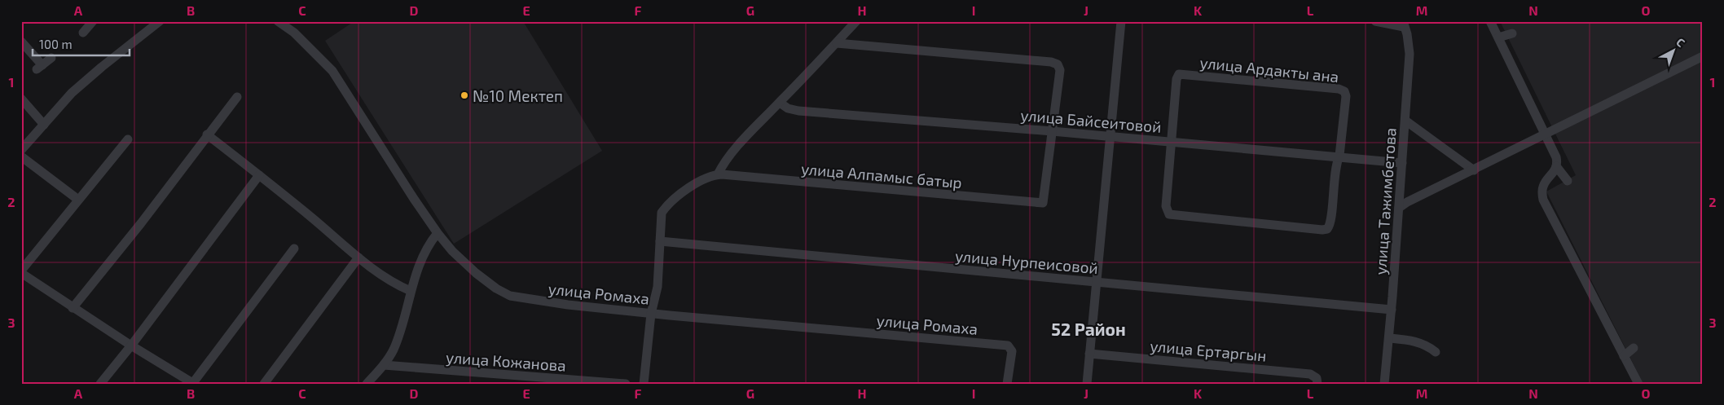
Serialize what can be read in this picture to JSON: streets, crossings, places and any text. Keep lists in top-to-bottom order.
{
  "streets": {
    "street": [
      "улица Ардакты ана",
      "улица Байсеитовой",
      "улица Алпамыс батыр",
      "улица Тажимбетова",
      "улица Нурпеисовой",
      "улица Ромаха",
      "улица Ертаргын",
      "улица Кожанова"
    ]
  },
  "crossings": [
    ["улица Ардакты ана", "улица Байсеитовой"],
    ["улица Байсеитовой", "улица Алпамыс батыр"],
    ["улица Байсеитовой", "улица Тажимбетова"],
    ["улица Тажимбетова", "улица Нурпеисовой"]
  ],
  "districts": ["52 Район"],
  "places": ["№10 Мектеп"],
  "scale_bar": "100 m",
  "north": "top right",
  "grid": {
    "columns": [
      "A",
      "B",
      "C",
      "D",
      "E",
      "F",
      "G",
      "H",
      "I",
      "J",
      "K",
      "L",
      "M",
      "N",
      "O"
    ],
    "rows": ["1", "2", "3"]
  }
}
